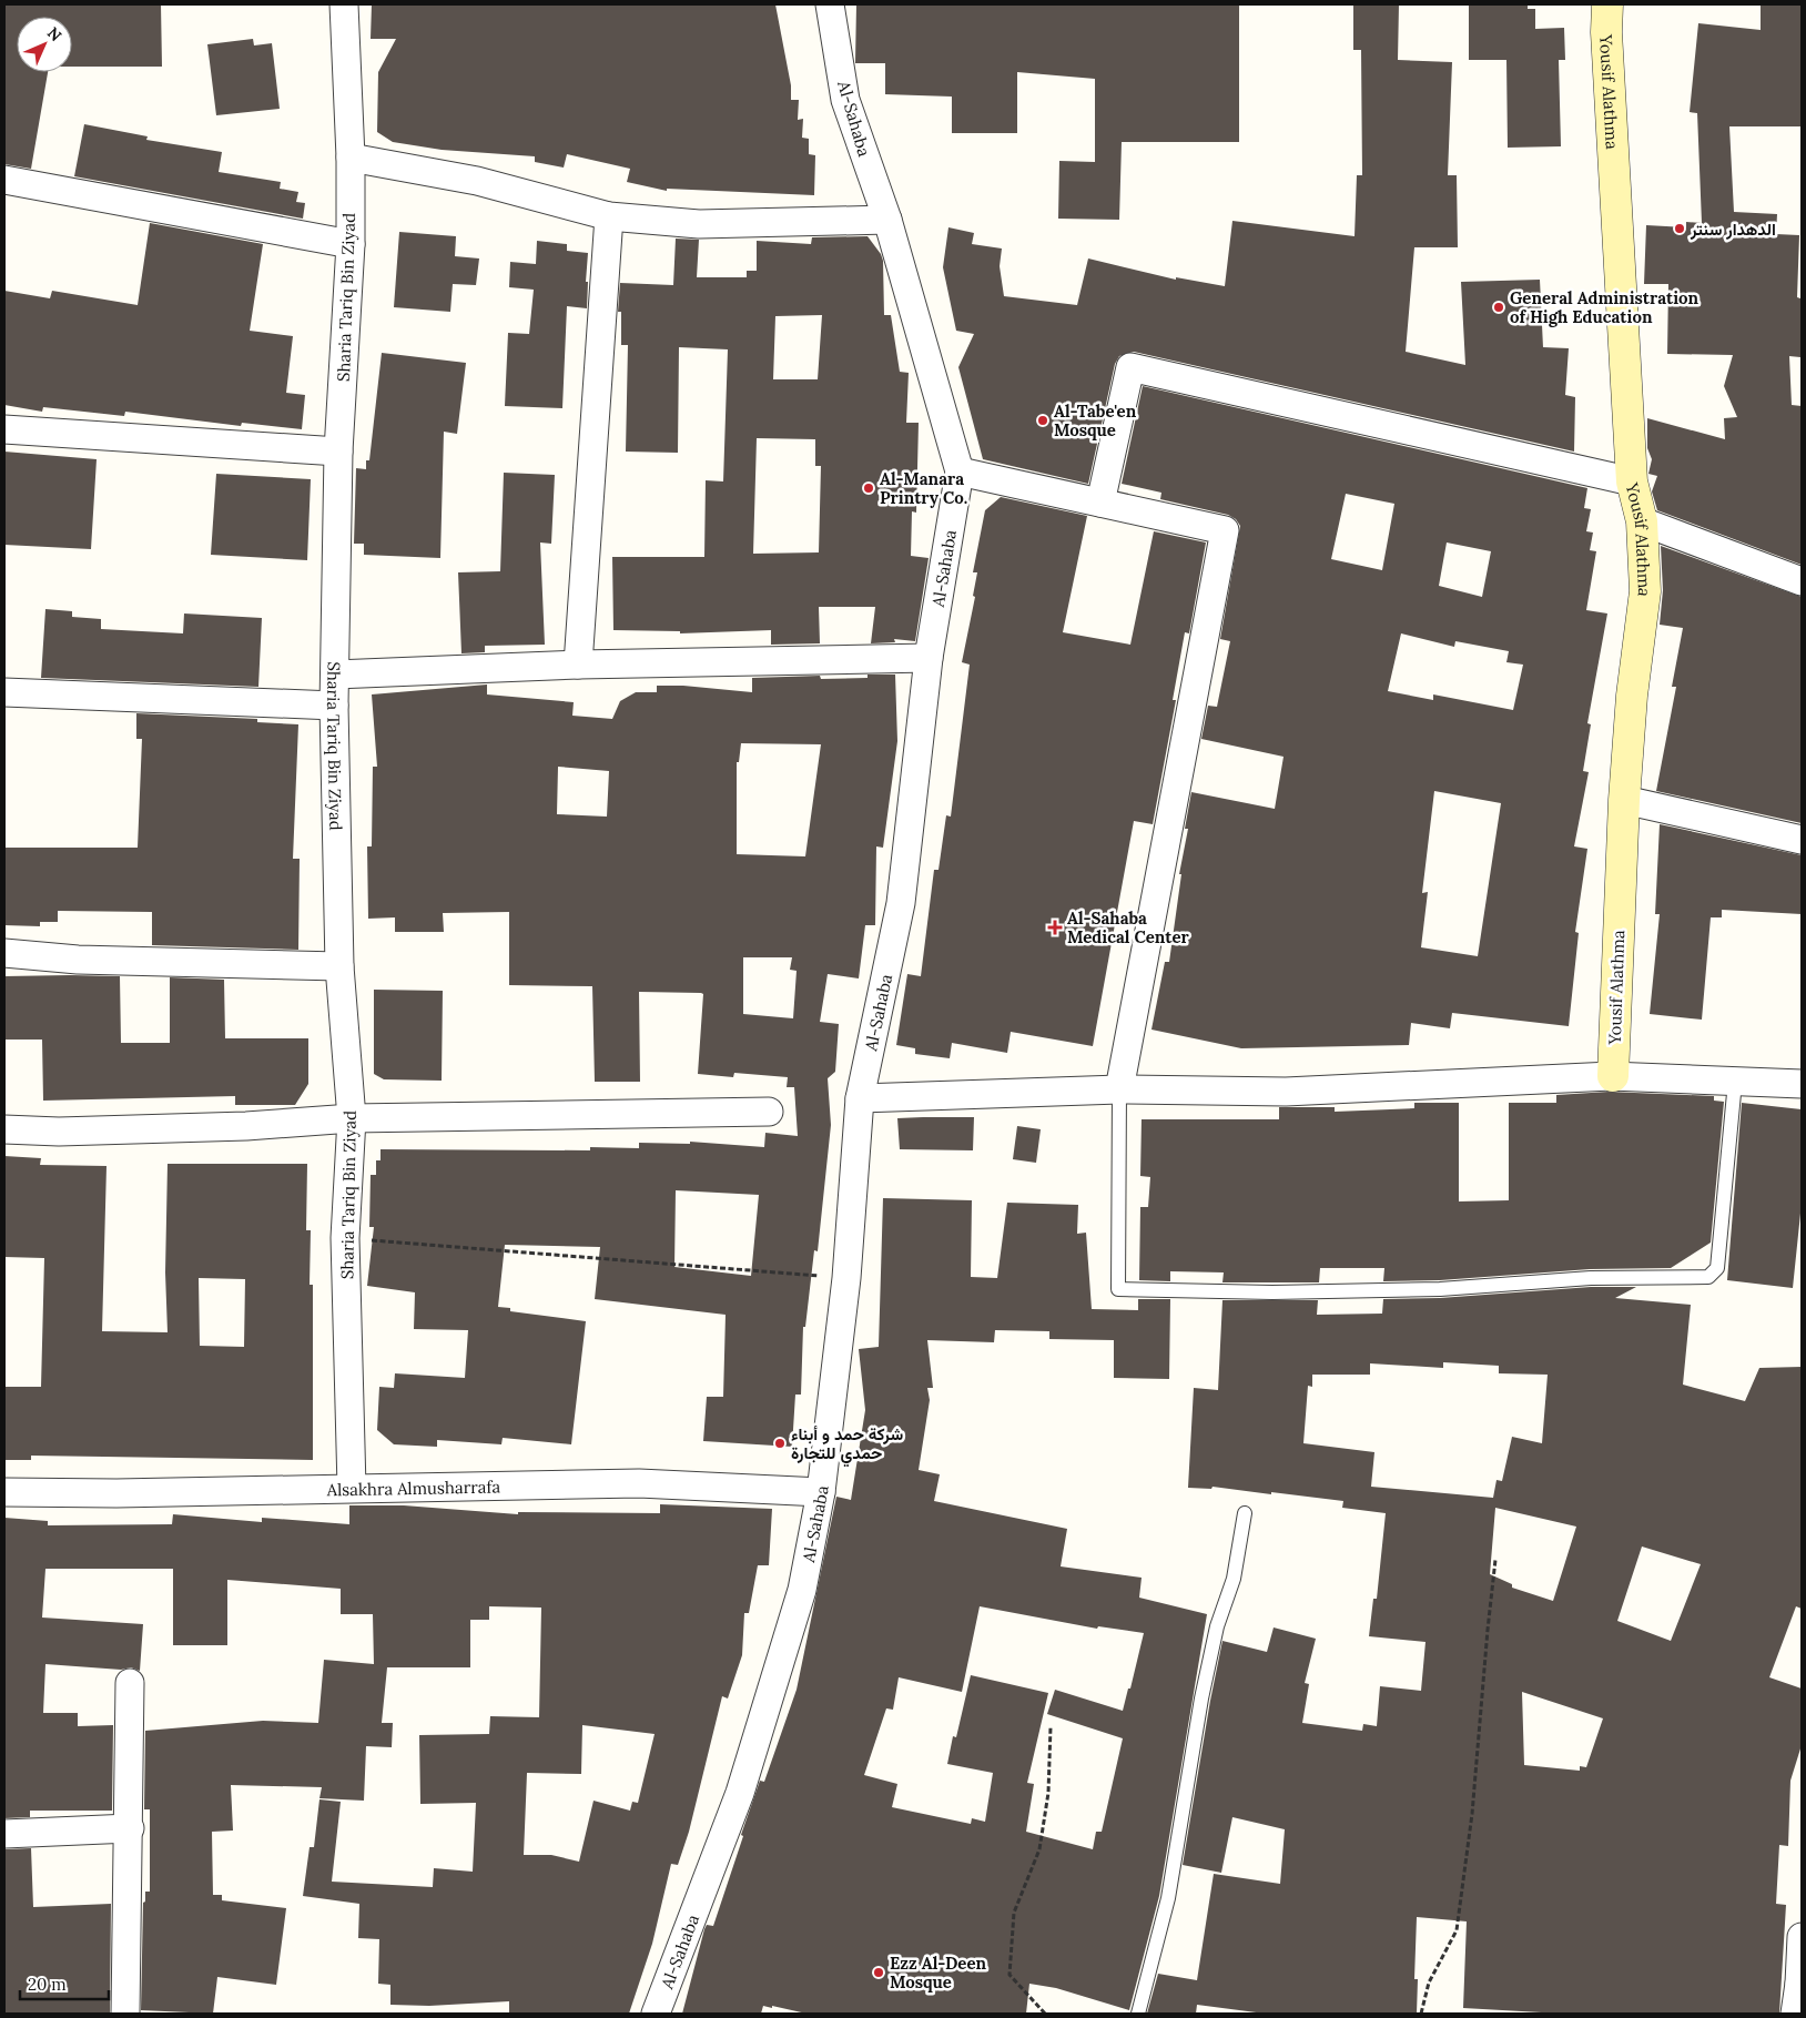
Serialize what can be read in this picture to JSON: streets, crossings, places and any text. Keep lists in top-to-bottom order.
{
  "streets": {
    "street": [
      "Yousif Alathma",
      "Al-Sahaba",
      "Sharia Tariq Bin Ziyad",
      "Alsakhra Almusharrafa"
    ]
  },
  "crossings": [
    ["Al-Sahaba", "Alsakhra Almusharrafa"],
    ["Sharia Tariq Bin Ziyad", "Alsakhra Almusharrafa"]
  ],
  "places": {
    "other": [
      "الدهدار سنتر",
      "General Administration of High Education",
      "Al-Tabe'en Mosque",
      "Al-Manara Printry Co.",
      "شركة حمد و أبناء حمدي للتجارة",
      "Ezz Al-Deen Mosque"
    ],
    "health": ["Al-Sahaba Medical Center"]
  },
  "scale_bar": "20 m",
  "north": "top right"
}
